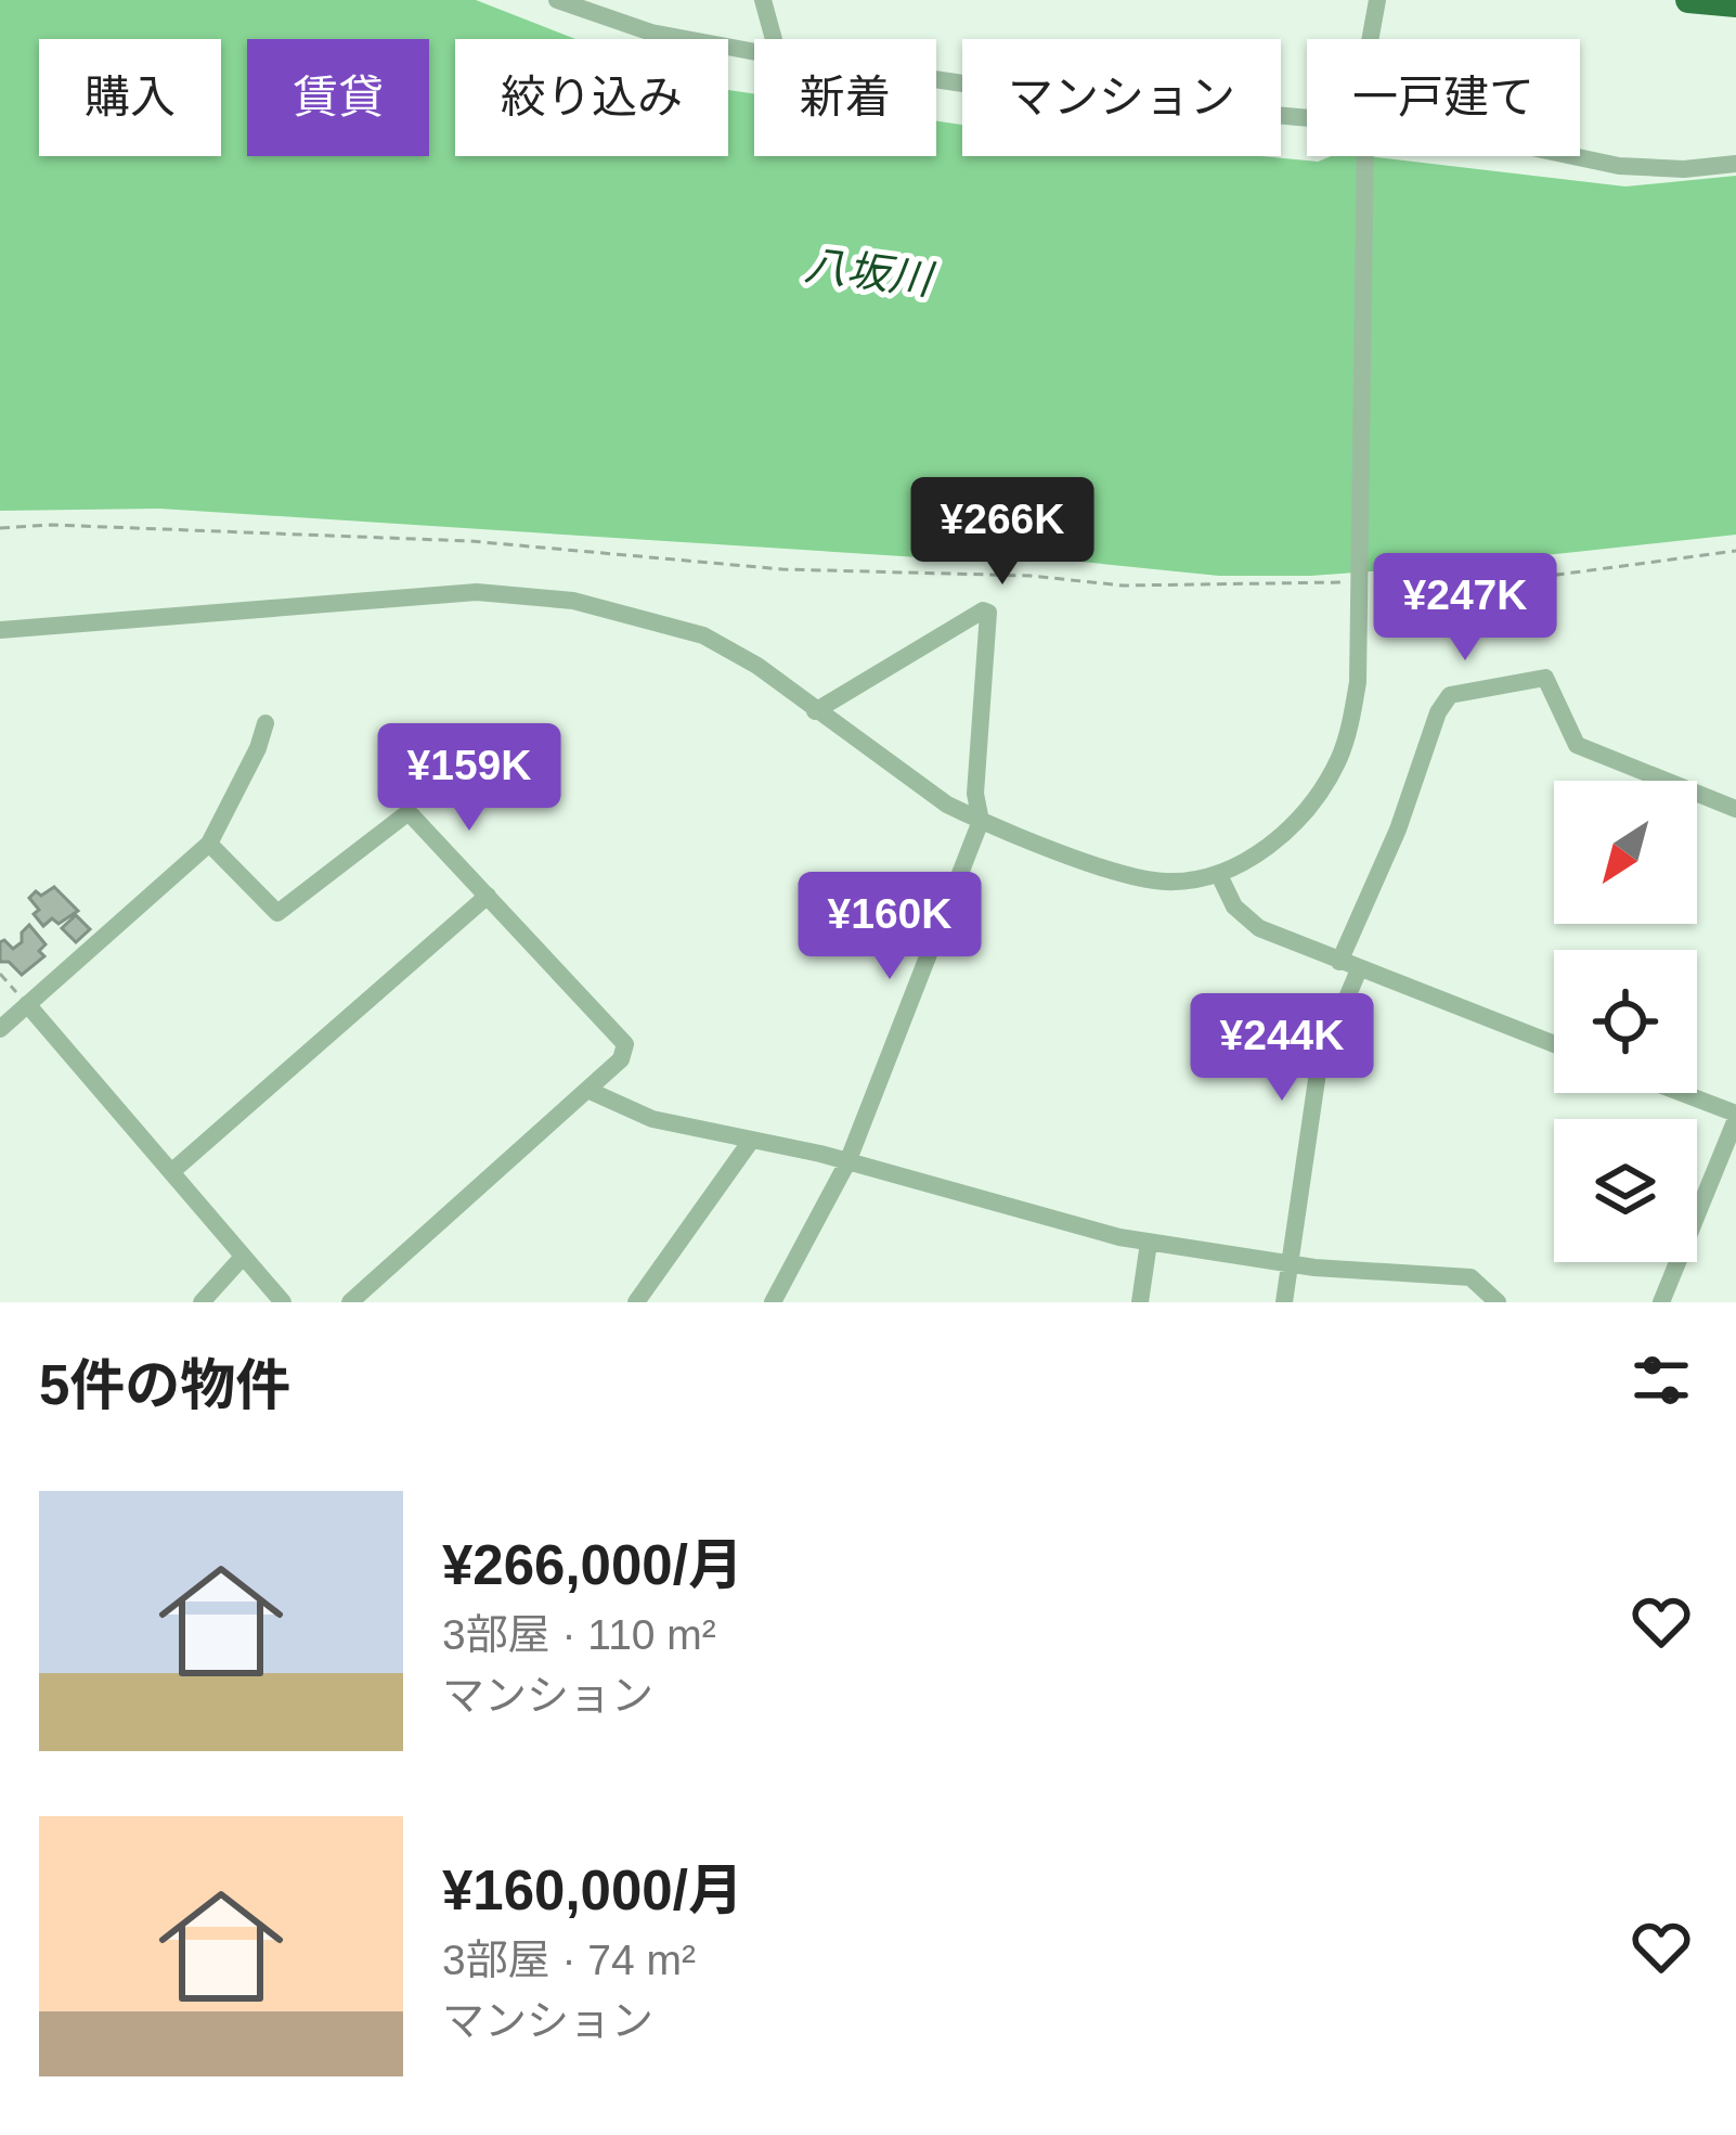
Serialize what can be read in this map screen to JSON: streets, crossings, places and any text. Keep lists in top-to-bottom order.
{
  "water": ["八坂川"],
  "north": "bottom left",
  "page": {
    "chip": [
      "購入",
      "賃貸",
      "絞り込み",
      "新着",
      "マンション",
      "一戸建て"
    ],
    "price": [
      "¥266K",
      "¥247K",
      "¥159K",
      "¥160K",
      "¥244K"
    ],
    "heading": "5件の物件",
    "list": [
      {
        "name": "¥266,000/月",
        "note": "3部屋 · 110 m² · マンション"
      },
      {
        "name": "¥160,000/月",
        "note": "3部屋 · 74 m² · マンション"
      }
    ]
  }
}
